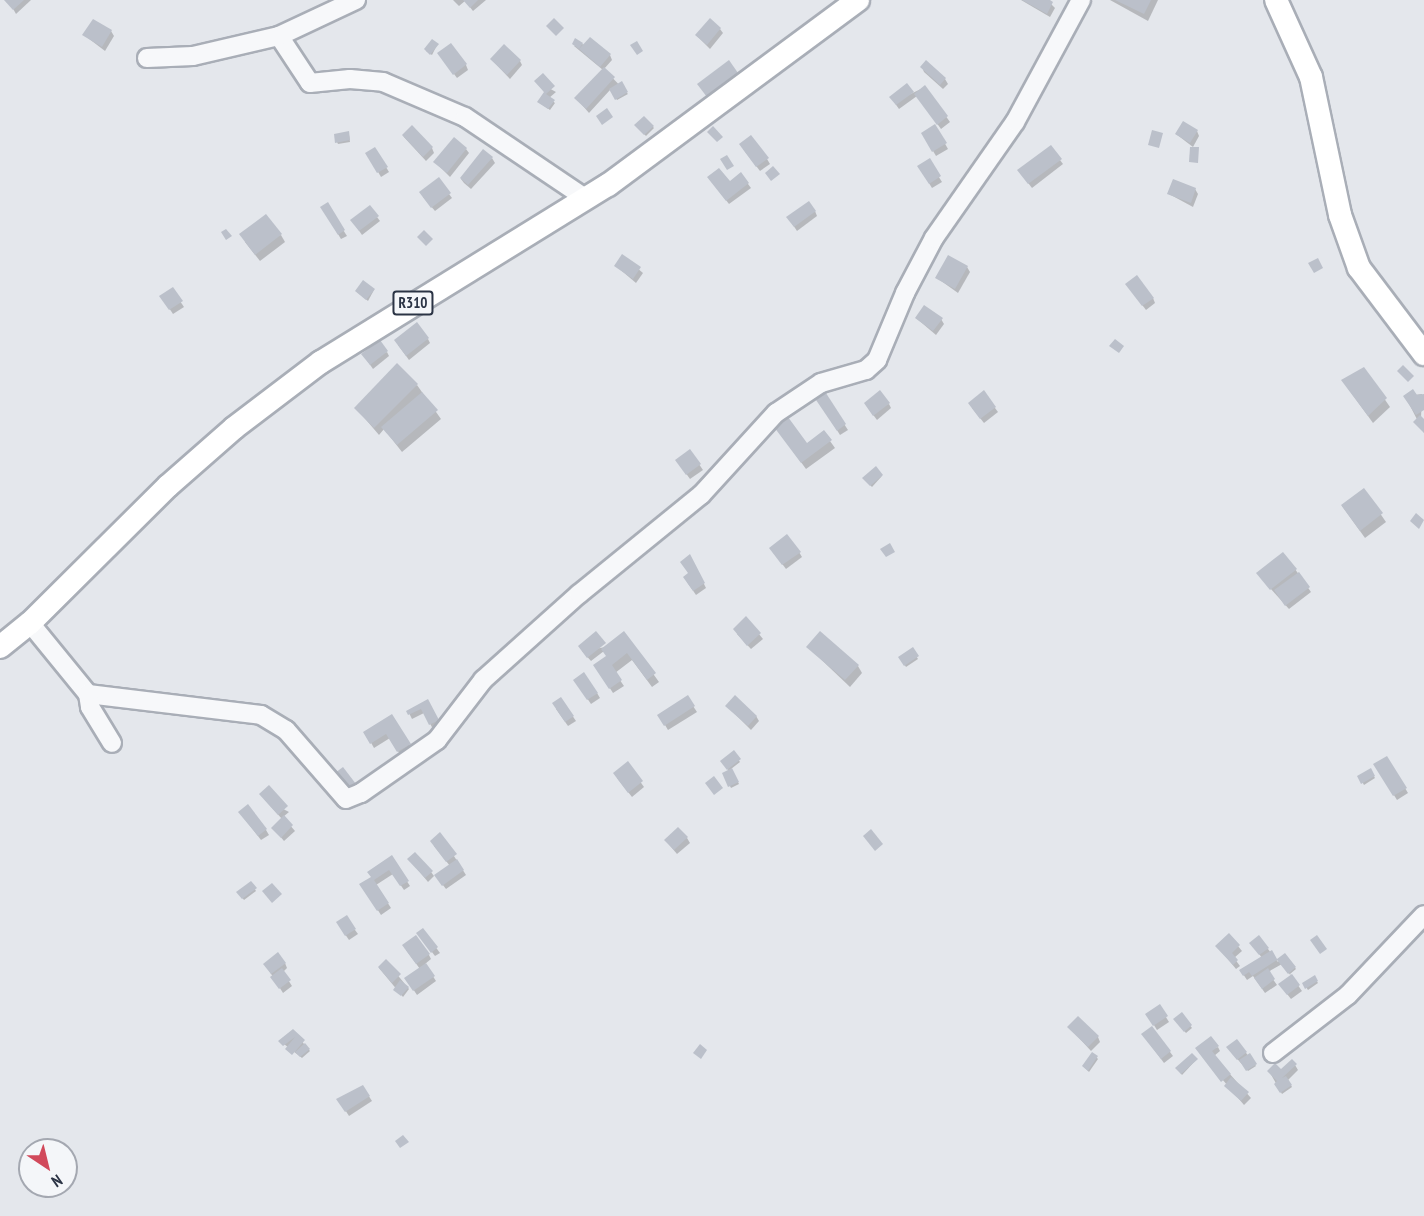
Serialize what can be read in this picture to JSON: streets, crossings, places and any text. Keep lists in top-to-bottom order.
{
  "streets": {
    "main road": ["R310"]
  },
  "north": "bottom right"
}
